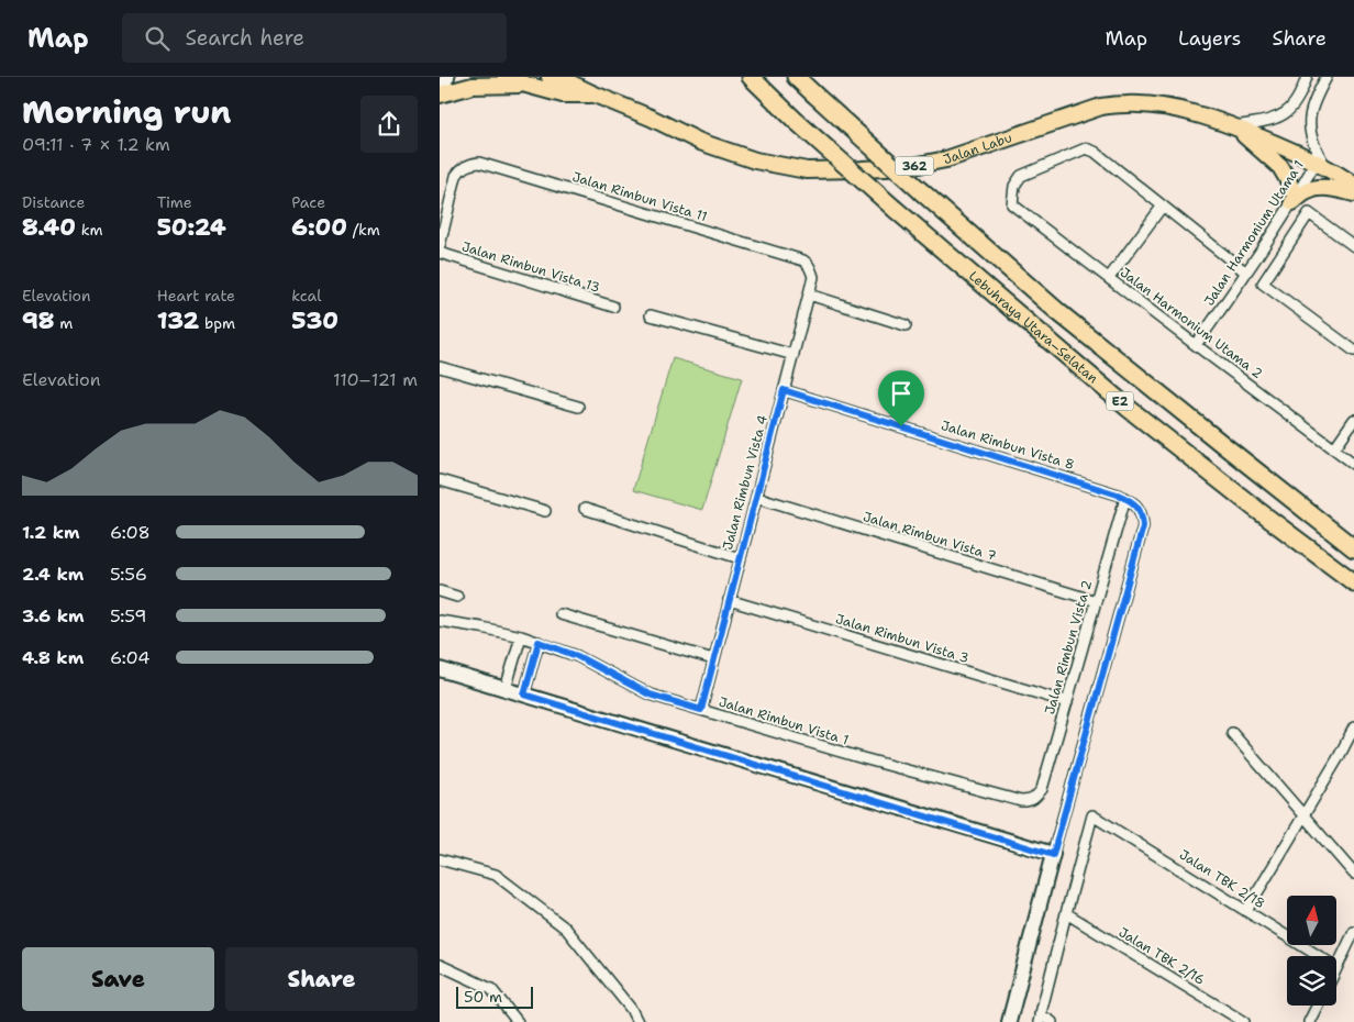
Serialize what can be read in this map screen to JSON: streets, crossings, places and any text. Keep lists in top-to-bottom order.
{
  "streets": {
    "highway": ["Lebuhraya Utara–Selatan", "E2"],
    "main road": ["Jalan Labu", "362"],
    "street": [
      "Jalan Rimbun Vista 11",
      "Jalan Harmonium Utama 1",
      "Jalan Rimbun Vista 13",
      "Jalan Harmonium Utama 2",
      "Jalan Rimbun Vista 8",
      "Jalan Rimbun Vista 4",
      "Jalan Rimbun Vista 7",
      "Jalan Rimbun Vista 3",
      "Jalan Rimbun Vista 2",
      "Jalan Rimbun Vista 1",
      "Jalan TBK 2/18",
      "Jalan TBK 2/16"
    ]
  },
  "crossings": [
    ["Jalan Labu", "Jalan Harmonium Utama 1"],
    ["Jalan Rimbun Vista 11", "Jalan Rimbun Vista 4"],
    ["Jalan Harmonium Utama 1", "Jalan Harmonium Utama 2"],
    ["Jalan Rimbun Vista 8", "Jalan Rimbun Vista 4"],
    ["Jalan Rimbun Vista 8", "Jalan Rimbun Vista 2"],
    ["Jalan Rimbun Vista 4", "Jalan Rimbun Vista 7"],
    ["Jalan Rimbun Vista 4", "Jalan Rimbun Vista 3"],
    ["Jalan Rimbun Vista 4", "Jalan Rimbun Vista 1"],
    ["Jalan Rimbun Vista 7", "Jalan Rimbun Vista 2"],
    ["Jalan Rimbun Vista 3", "Jalan Rimbun Vista 2"],
    ["Jalan Rimbun Vista 2", "Jalan Rimbun Vista 1"],
    ["Jalan TBK 2/18", "Jalan TBK 2/16"]
  ],
  "scale_bar": "50 m",
  "north": "top",
  "page": {
    "header": "Map",
    "search": "Search here",
    "nav": ["Map", "Layers", "Share"],
    "heading": ["Morning run", "09:11 · 7 × 1.2 km"],
    "stats": [
      ["Distance", "8.40 km"],
      ["Time", "50:24"],
      ["Pace", "6:00 /km"],
      ["Elevation", "98 m"],
      ["Heart rate", "132 bpm"],
      ["kcal", "530"]
    ],
    "chart": ["Elevation", "110–121 m"],
    "list": [
      {
        "name": "1.2 km",
        "note": "6:08"
      },
      {
        "name": "2.4 km",
        "note": "5:56"
      },
      {
        "name": "3.6 km",
        "note": "5:59"
      },
      {
        "name": "4.8 km",
        "note": "6:04"
      }
    ],
    "buttons": ["Save", "Share"],
    "scale": "50 m"
  }
}
